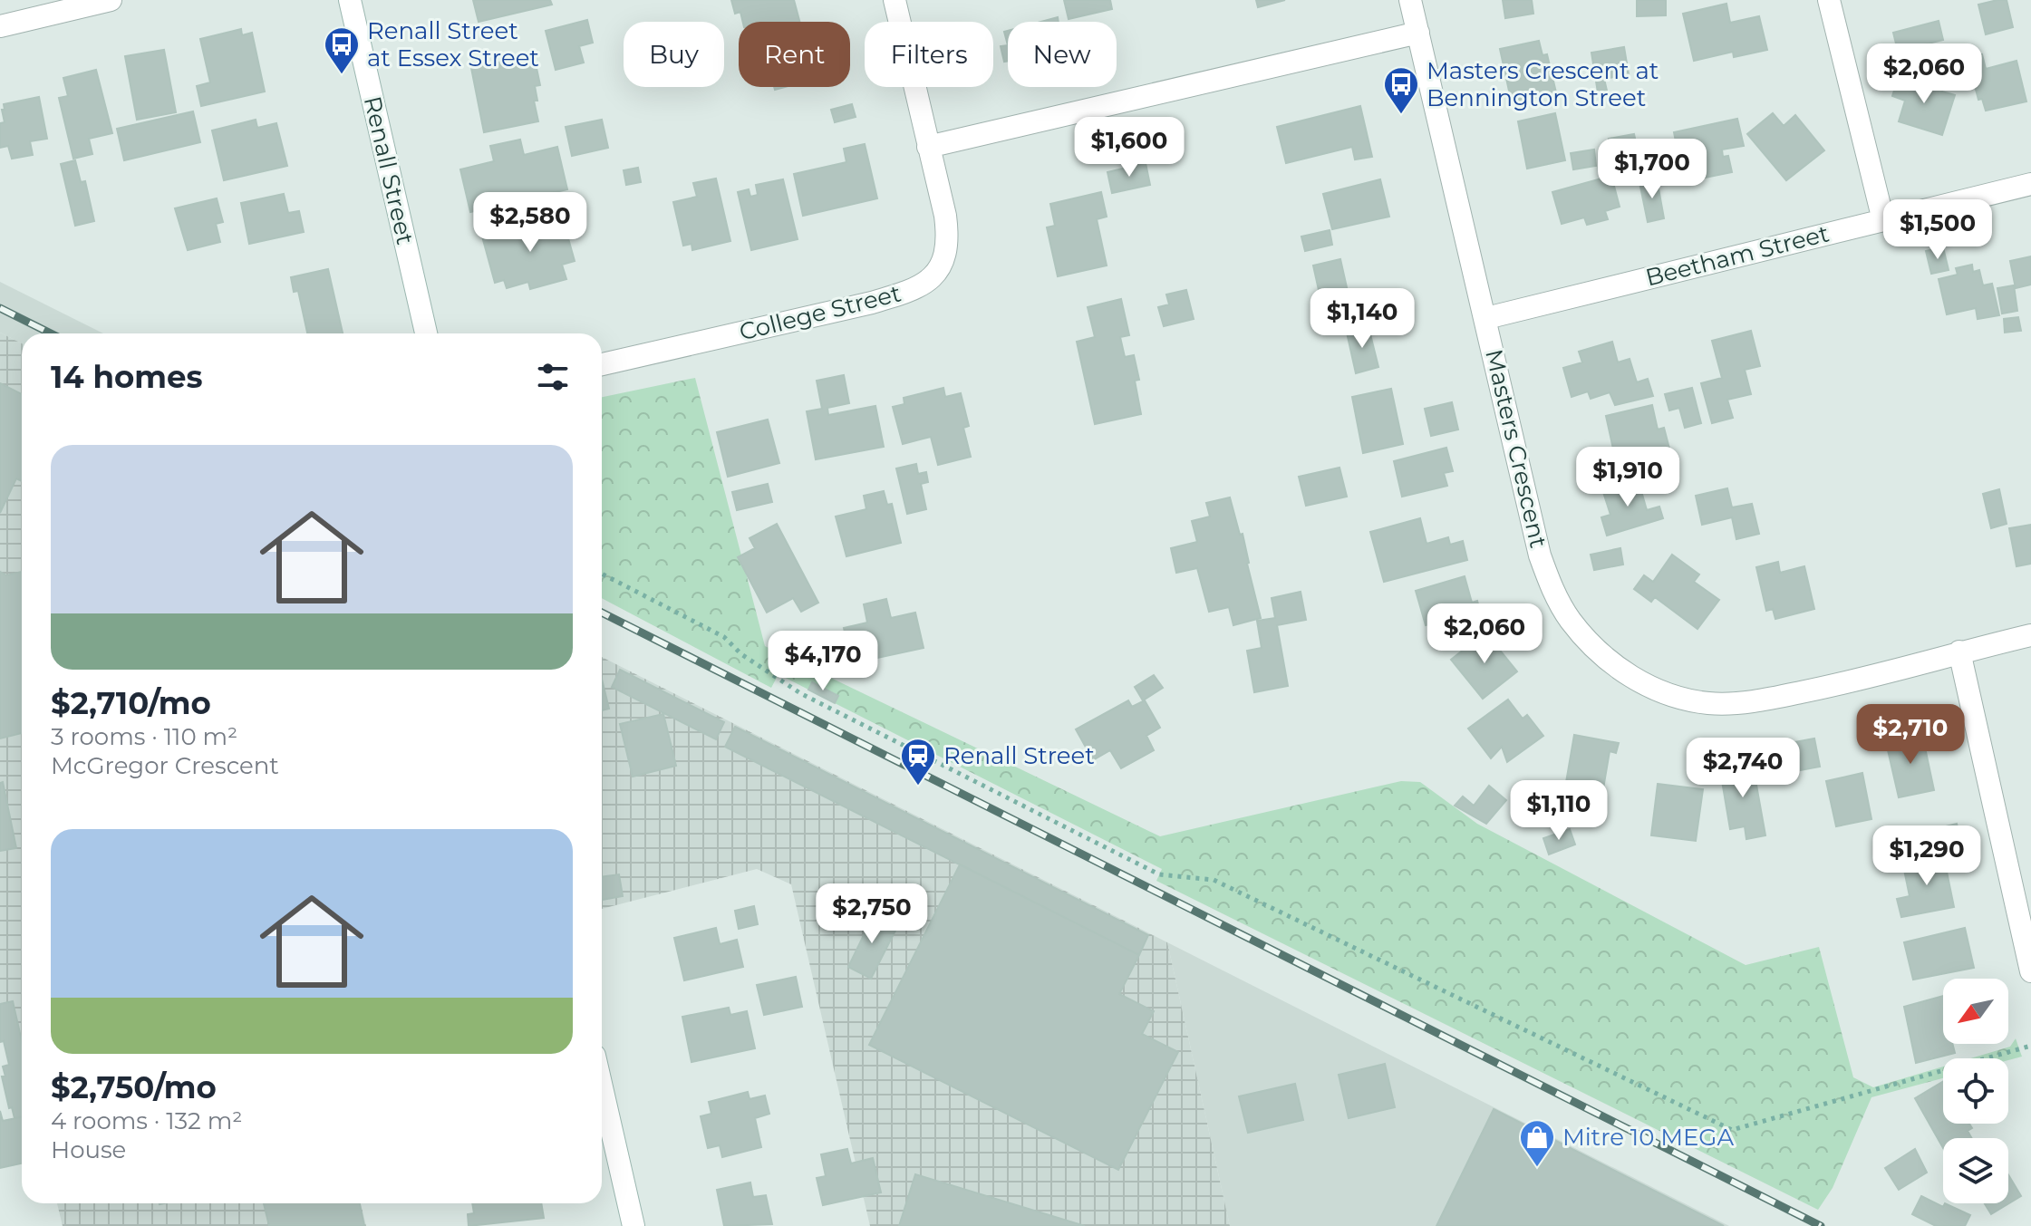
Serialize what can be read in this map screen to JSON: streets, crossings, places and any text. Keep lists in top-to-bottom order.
{
  "streets": {
    "street": [
      "Renall Street",
      "Beetham Street",
      "College Street",
      "Masters Crescent"
    ]
  },
  "crossings": [
    ["Beetham Street", "Masters Crescent"]
  ],
  "places": {
    "bus stop": ["Renall Street at Essex Street", "Masters Crescent at Bennington Street"],
    "station": ["Renall Street"],
    "shop": ["Mitre 10 MEGA"]
  },
  "north": "bottom left",
  "page": {
    "chip": [
      "Buy",
      "Rent",
      "Filters",
      "New"
    ],
    "price": [
      "$2,060",
      "$1,600",
      "$1,700",
      "$2,580",
      "$1,500",
      "$1,140",
      "$1,910",
      "$2,060",
      "$4,170",
      "$2,710",
      "$2,740",
      "$1,110",
      "$1,290",
      "$2,750"
    ],
    "heading": "14 homes",
    "list": [
      {
        "name": "$2,710/mo",
        "note": "3 rooms · 110 m² · McGregor Crescent"
      },
      {
        "name": "$2,750/mo",
        "note": "4 rooms · 132 m² · House"
      }
    ]
  }
}
